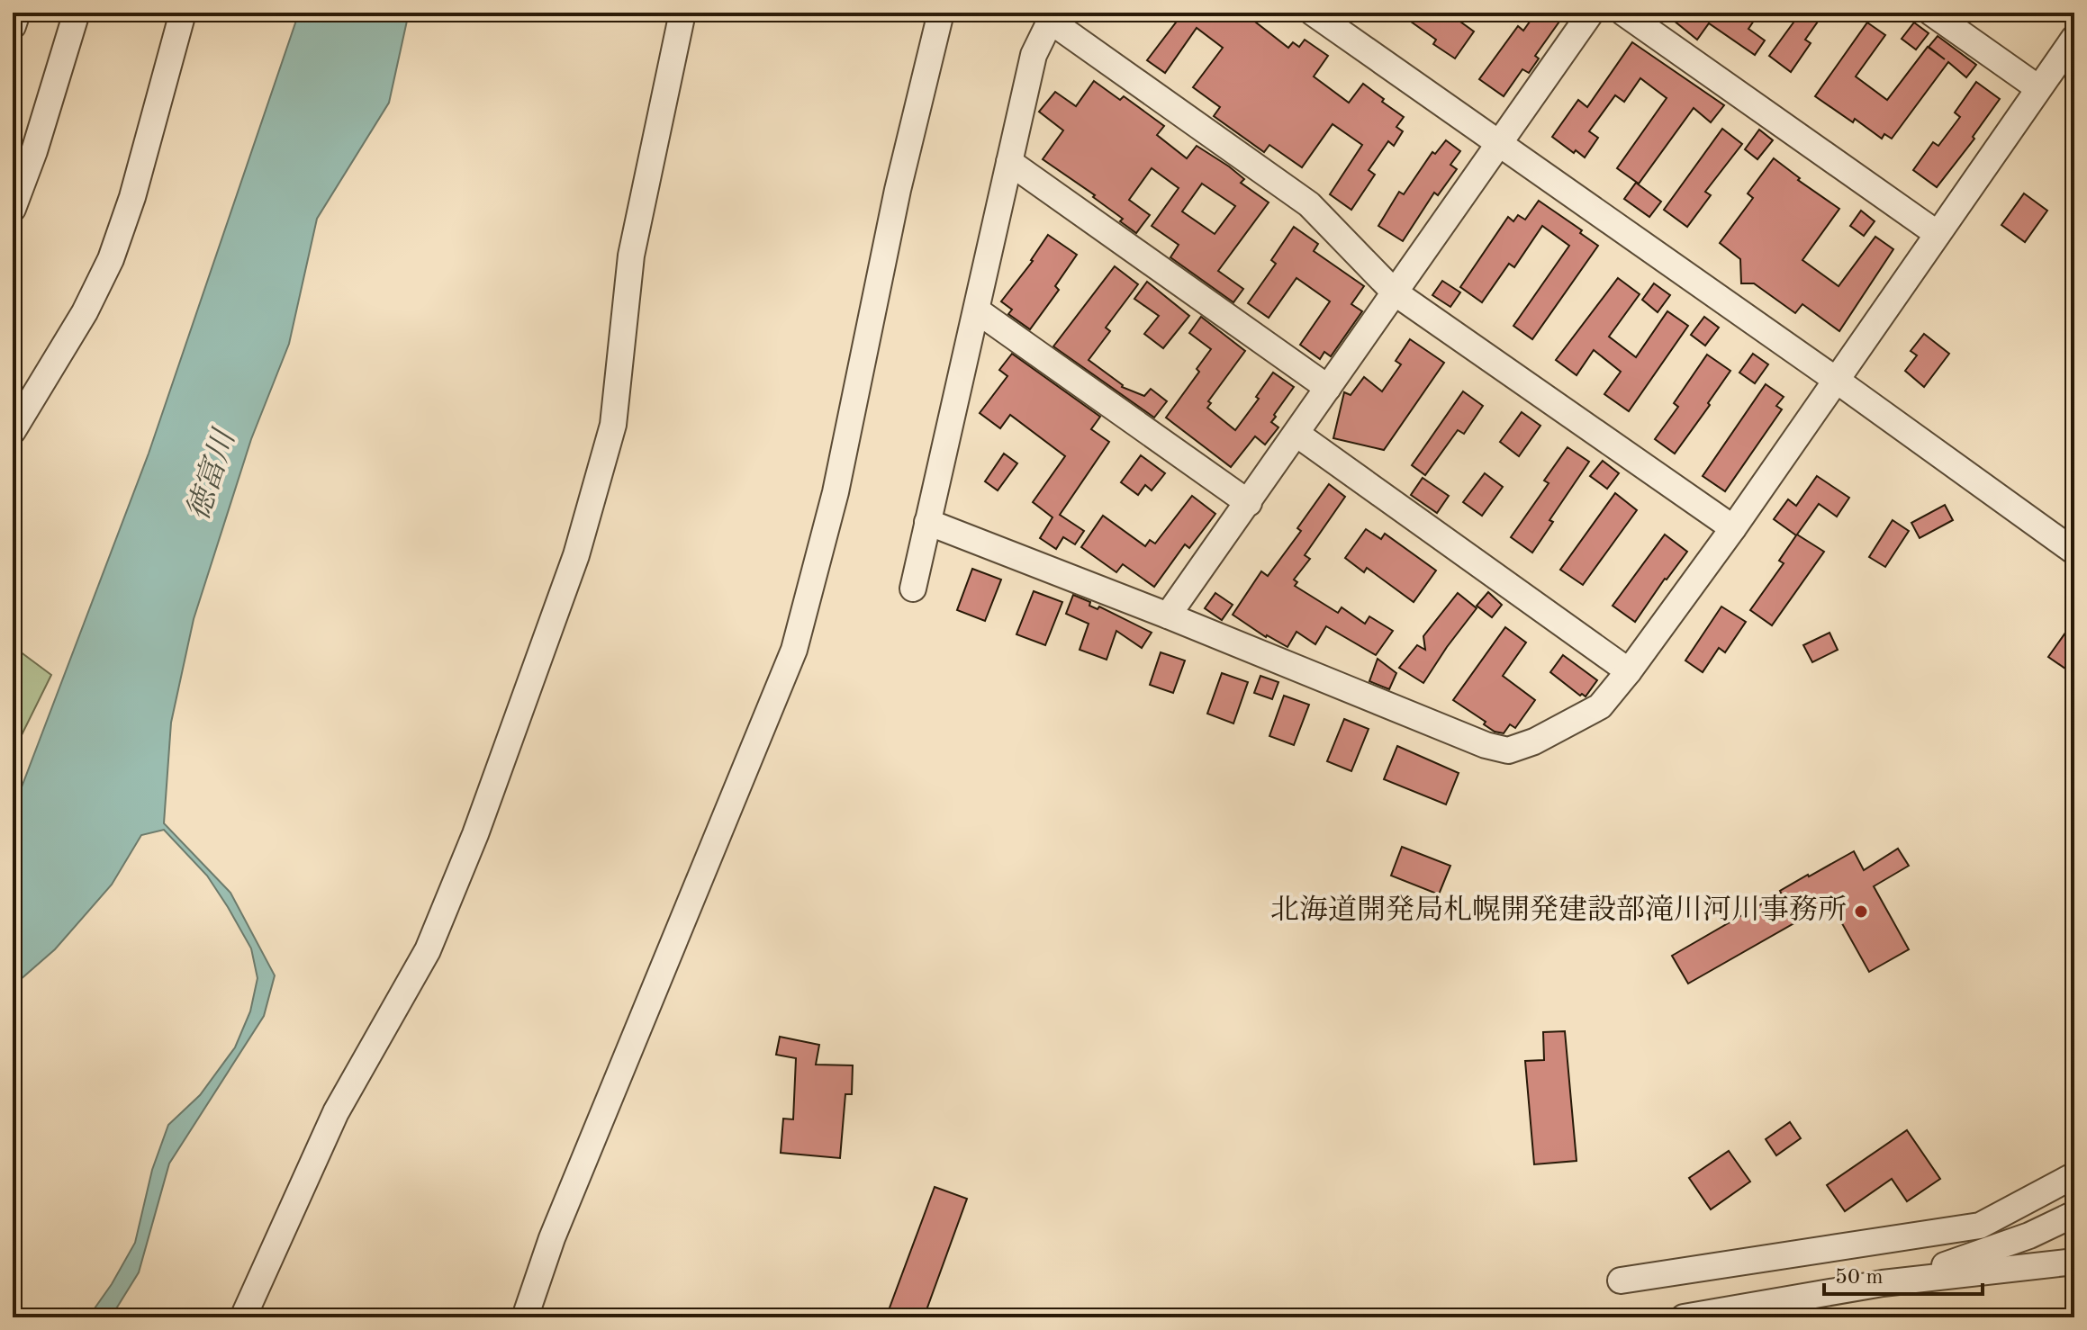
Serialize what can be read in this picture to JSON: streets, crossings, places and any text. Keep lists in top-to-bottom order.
{
  "water": ["徳富川"],
  "places": ["北海道開発局札幌開発建設部滝川河川事務所"],
  "scale_bar": "50 m"
}
